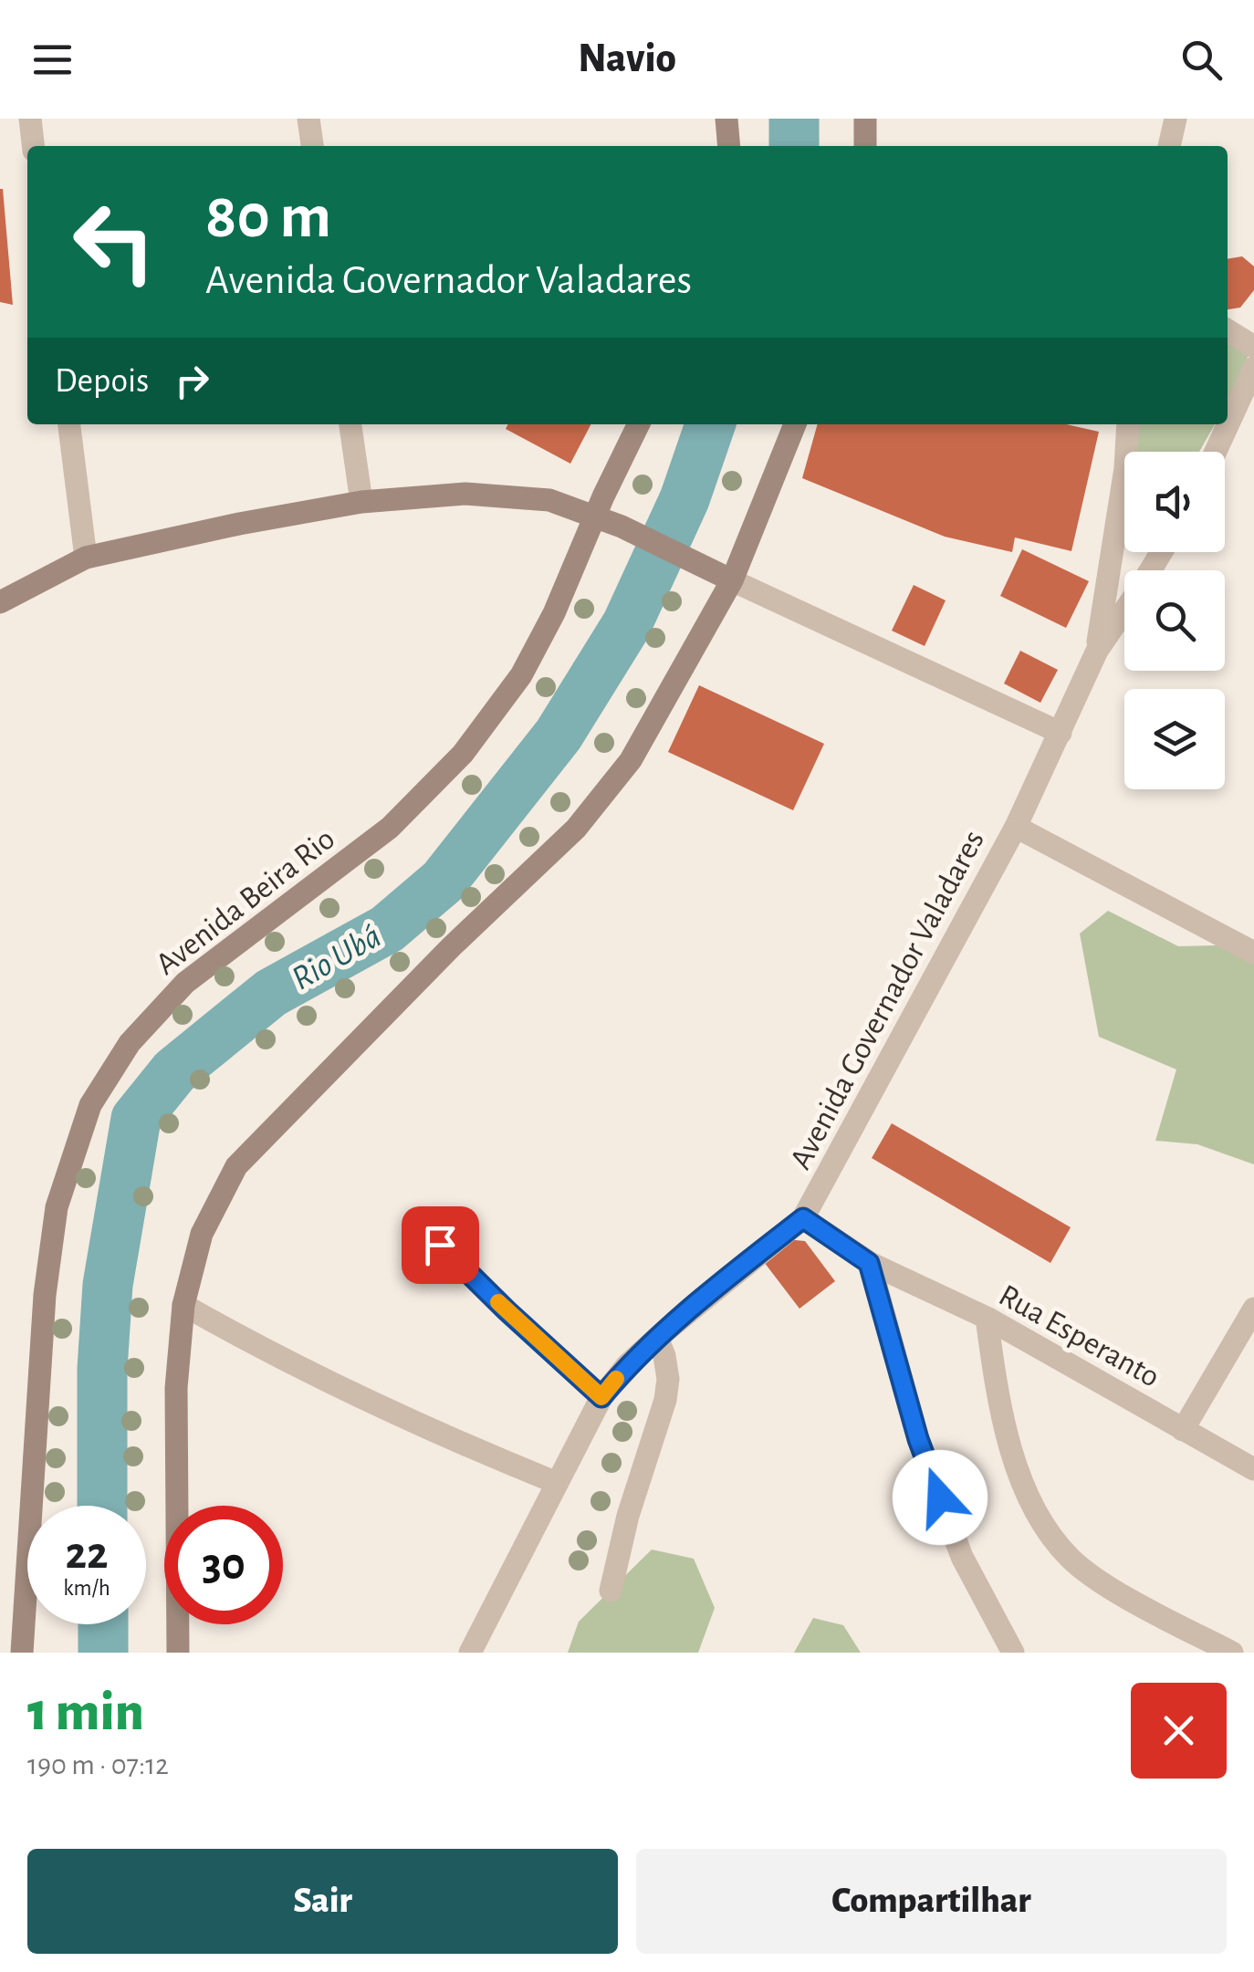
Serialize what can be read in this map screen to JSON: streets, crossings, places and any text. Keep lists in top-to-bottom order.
{
  "streets": {
    "main road": ["Avenida Beira Rio"],
    "street": ["Avenida Governador Valadares", "Rua Esperanto"]
  },
  "crossings": [
    ["Avenida Governador Valadares", "Rua Esperanto"]
  ],
  "water": ["Rio Ubá"],
  "page": {
    "header": "Navio",
    "turn": ["80 m", "Avenida Governador Valadares"],
    "then": "Depois",
    "speed": "22 km/h",
    "limit": "30",
    "heading": ["1 min", "190 m · 07:12"],
    "buttons": ["Sair", "Compartilhar"]
  }
}
